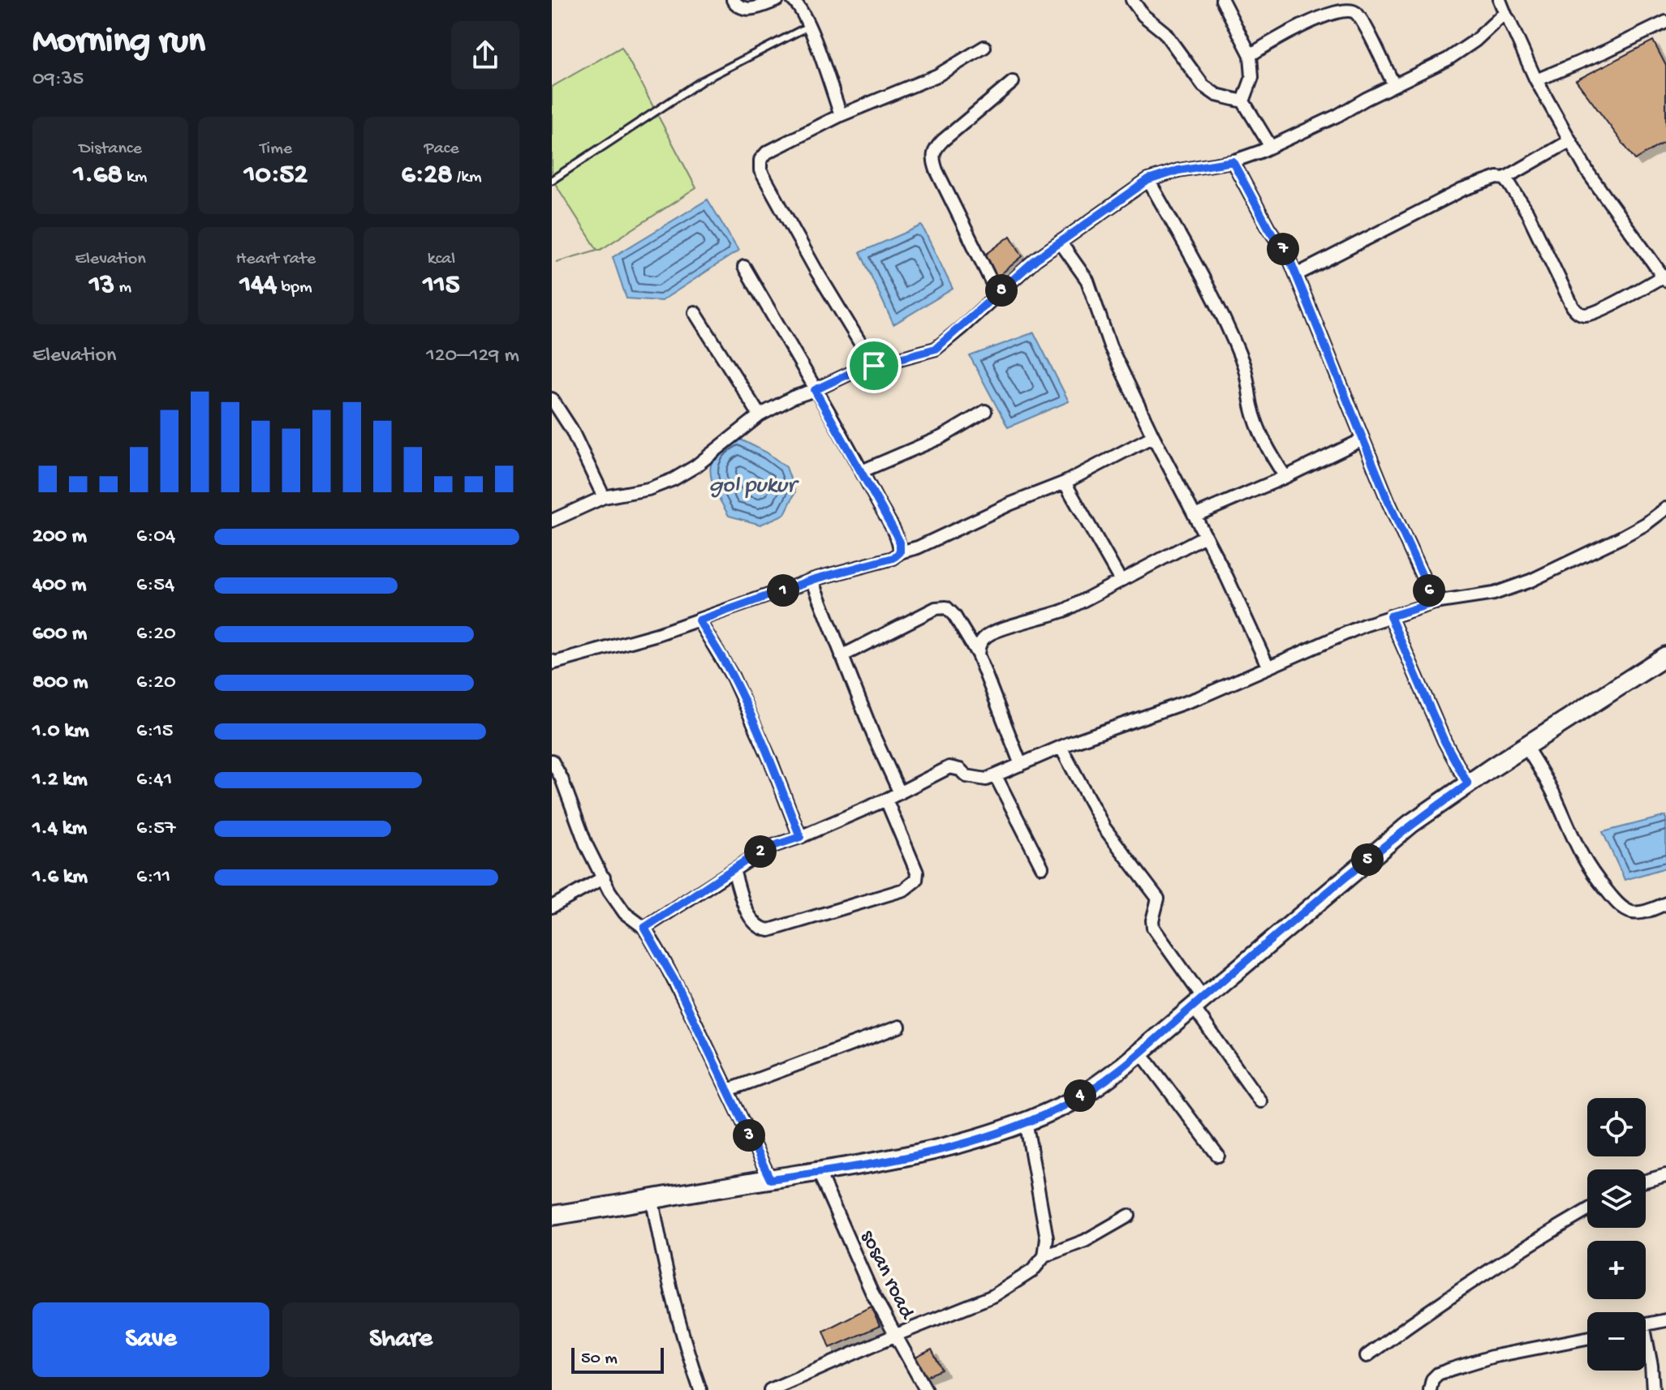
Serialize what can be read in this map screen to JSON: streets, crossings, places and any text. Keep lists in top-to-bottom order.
{
  "streets": {
    "street": ["sosan road"]
  },
  "water": ["gol pukur"],
  "scale_bar": "50 m",
  "page": {
    "heading": ["Morning run", "09:35"],
    "stats": [
      ["Distance", "1.68 km"],
      ["Time", "10:52"],
      ["Pace", "6:28 /km"],
      ["Elevation", "13 m"],
      ["Heart rate", "144 bpm"],
      ["kcal", "115"]
    ],
    "pins": [
      "7",
      "8",
      "1",
      "6",
      "2",
      "5",
      "4",
      "3"
    ],
    "chart": ["Elevation", "120–129 m"],
    "list": [
      {
        "name": "200 m",
        "note": "6:04"
      },
      {
        "name": "400 m",
        "note": "6:54"
      },
      {
        "name": "600 m",
        "note": "6:20"
      },
      {
        "name": "800 m",
        "note": "6:20"
      },
      {
        "name": "1.0 km",
        "note": "6:15"
      },
      {
        "name": "1.2 km",
        "note": "6:41"
      },
      {
        "name": "1.4 km",
        "note": "6:57"
      },
      {
        "name": "1.6 km",
        "note": "6:11"
      }
    ],
    "map_buttons": ["+", "−"],
    "buttons": ["Save", "Share"],
    "scale": "50 m"
  }
}
